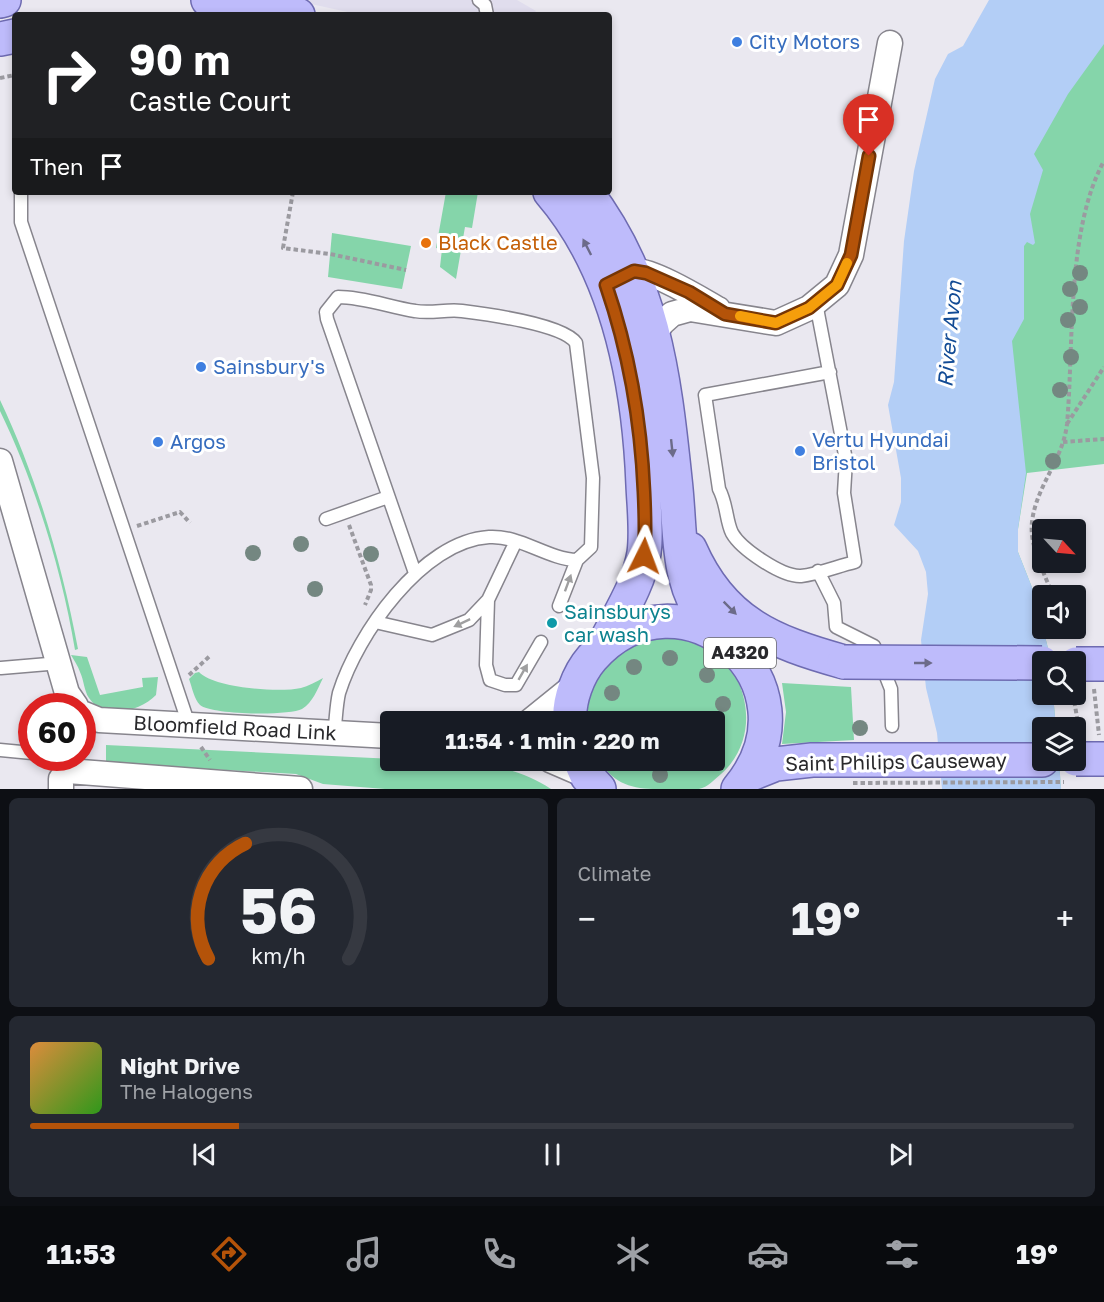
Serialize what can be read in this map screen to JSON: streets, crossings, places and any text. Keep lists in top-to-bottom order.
{
  "streets": {
    "main road": ["A4320", "Saint Philips Causeway"],
    "street": ["Bloomfield Road Link"]
  },
  "crossings": [
    ["A4320", "Saint Philips Causeway"]
  ],
  "water": ["River Avon"],
  "places": [
    "City Motors",
    "Black Castle",
    "Sainsbury's",
    "Argos",
    "Vertu Hyundai Bristol",
    "Sainsburys car wash"
  ],
  "north": "bottom right",
  "page": {
    "turn": ["90 m", "Castle Court"],
    "then": "Then",
    "limit": "60",
    "trip": "11:54 · 1 min · 220 m",
    "tile": "Climate",
    "heat": ["−", "19°", "+"],
    "song": ["Night Drive", "The Halogens"],
    "tabs": ["11:53", "19°"],
    "gauge": ["56", "km/h"]
  }
}
